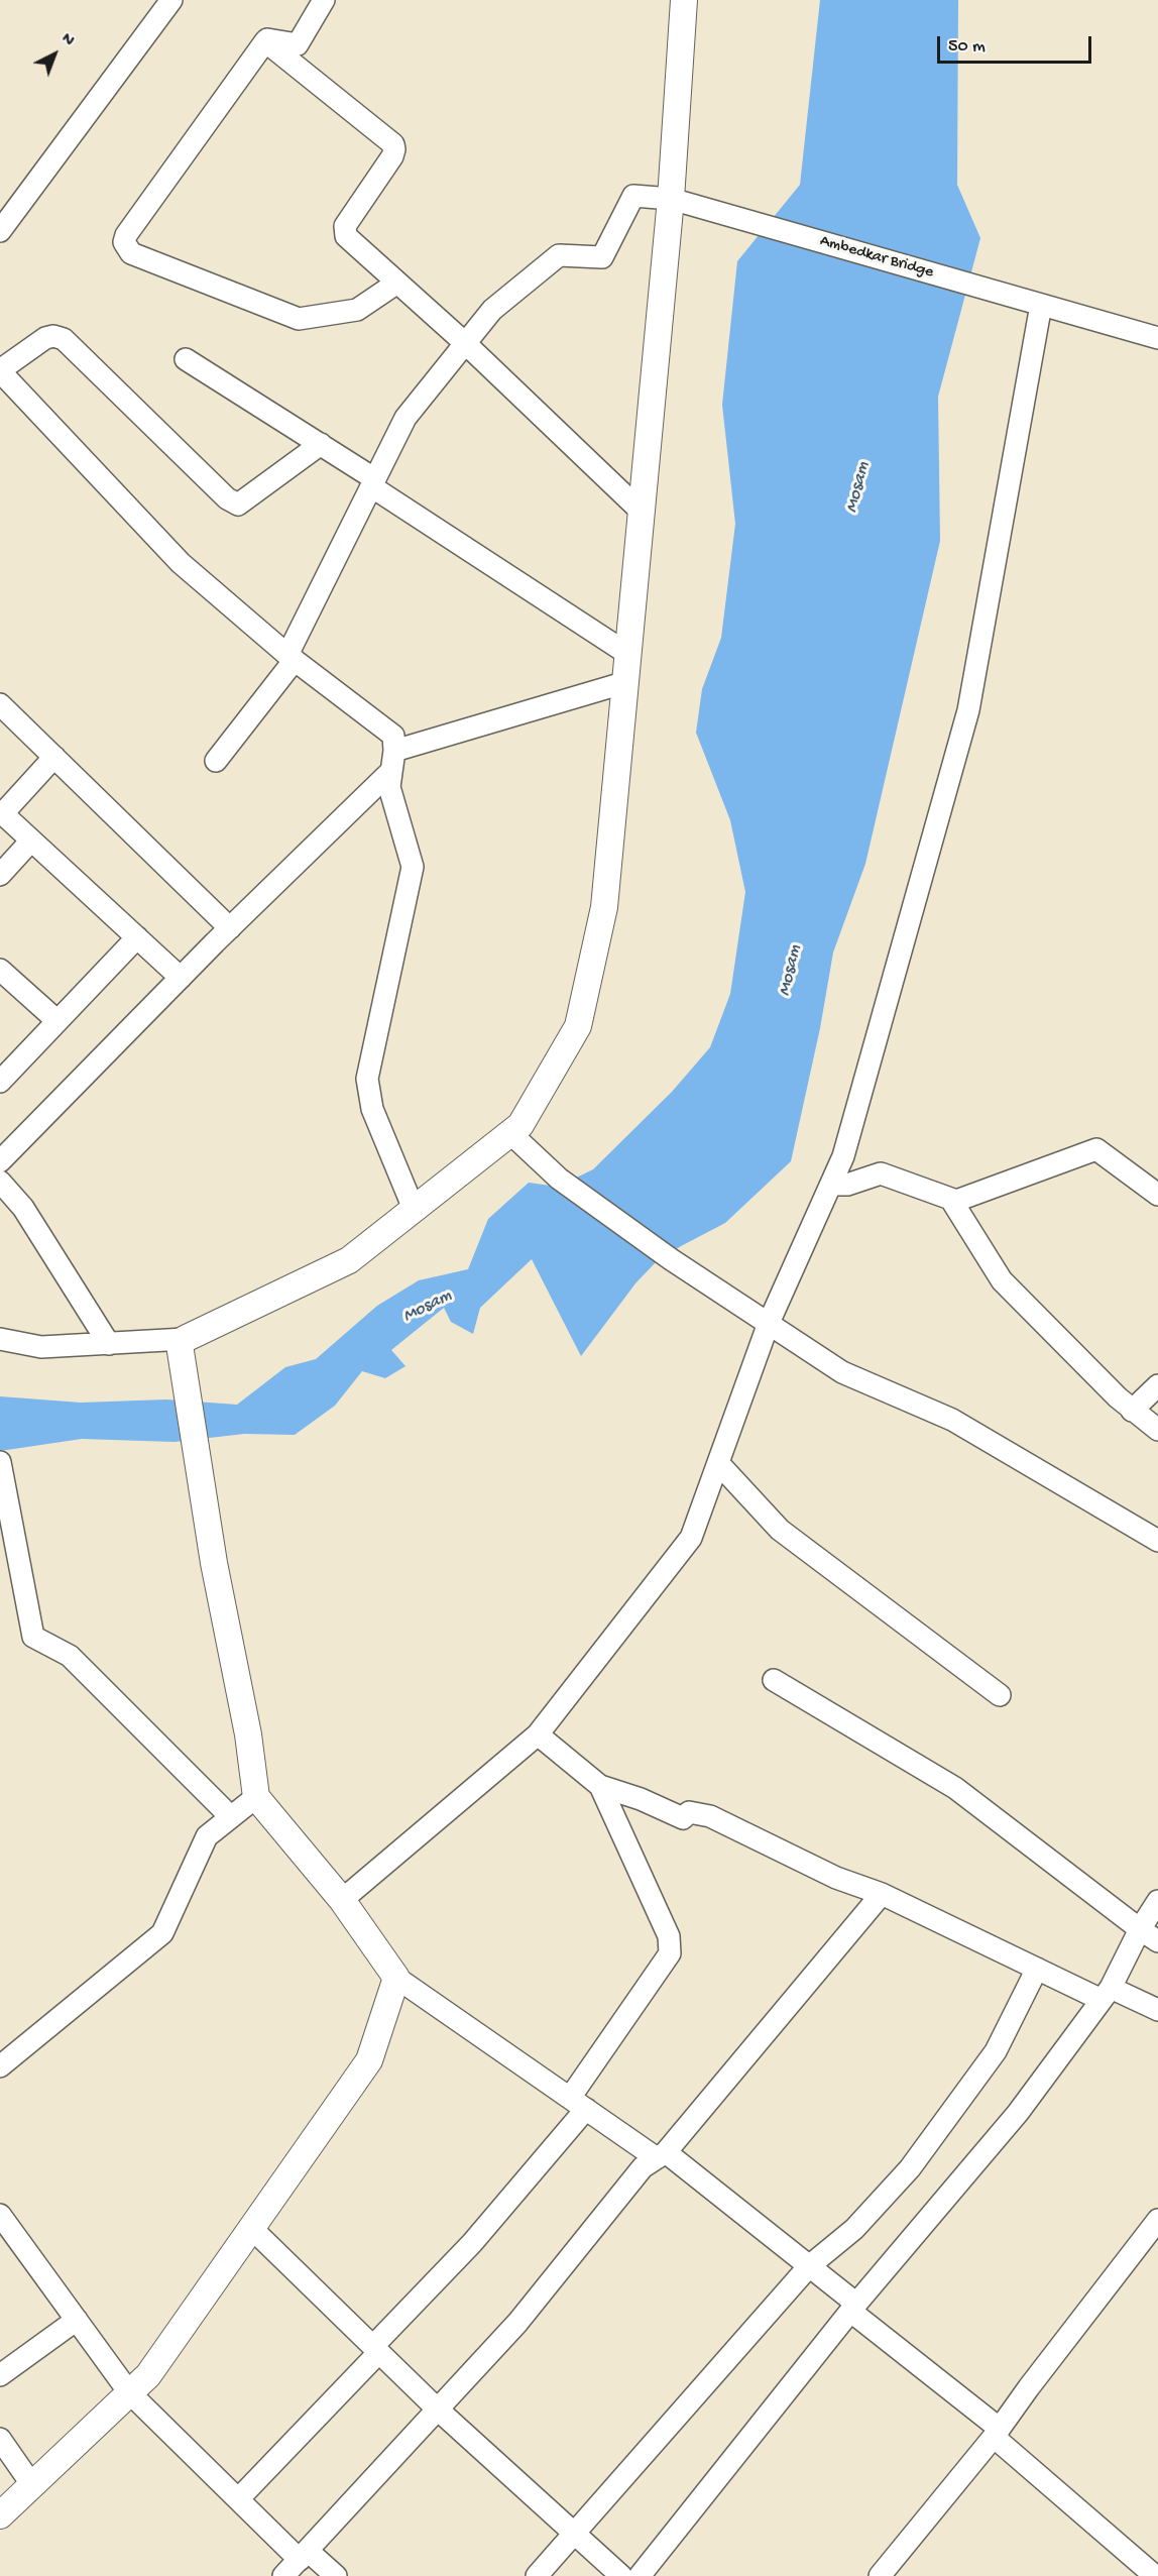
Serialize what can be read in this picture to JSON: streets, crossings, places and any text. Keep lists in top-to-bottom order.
{
  "streets": {
    "street": ["Ambedkar Bridge"]
  },
  "water": ["Mosam"],
  "scale_bar": "50 m",
  "north": "top right"
}
